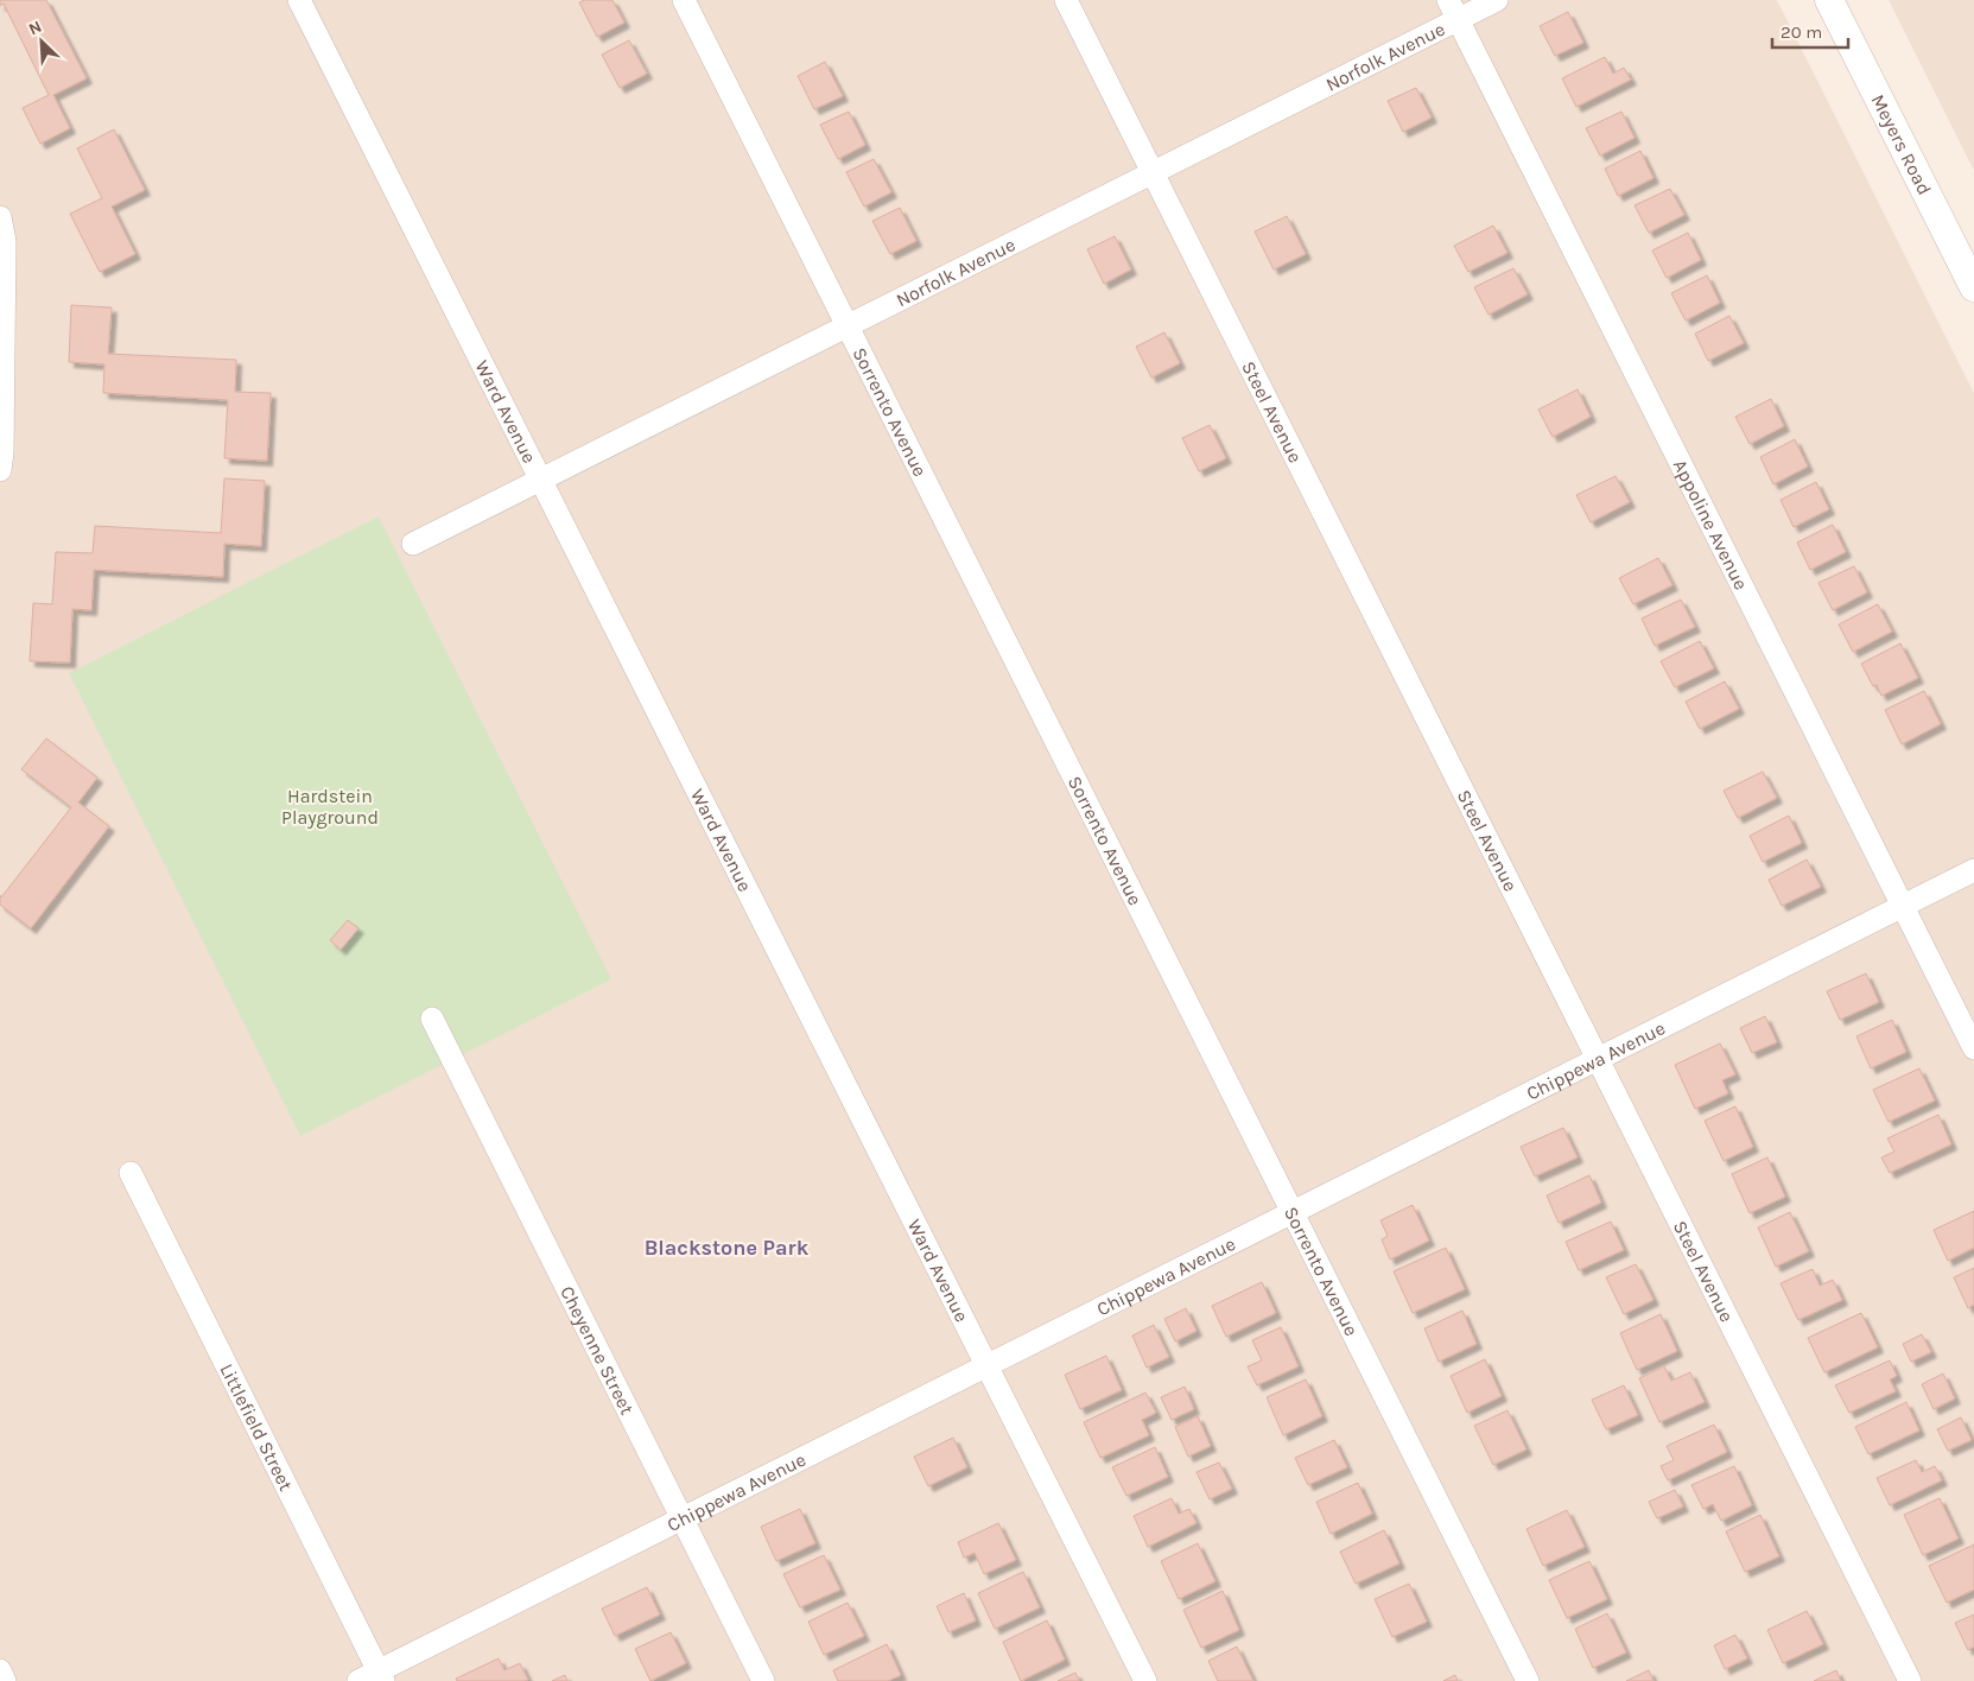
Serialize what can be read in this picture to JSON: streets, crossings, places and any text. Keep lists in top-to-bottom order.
{
  "streets": {
    "street": [
      "Norfolk Avenue",
      "Meyers Road",
      "Ward Avenue",
      "Sorrento Avenue",
      "Steel Avenue",
      "Appoline Avenue",
      "Chippewa Avenue",
      "Cheyenne Street",
      "Littlefield Street"
    ]
  },
  "crossings": [
    ["Norfolk Avenue", "Ward Avenue"],
    ["Norfolk Avenue", "Sorrento Avenue"],
    ["Norfolk Avenue", "Steel Avenue"],
    ["Norfolk Avenue", "Appoline Avenue"],
    ["Ward Avenue", "Chippewa Avenue"],
    ["Sorrento Avenue", "Chippewa Avenue"],
    ["Steel Avenue", "Chippewa Avenue"],
    ["Appoline Avenue", "Chippewa Avenue"],
    ["Chippewa Avenue", "Cheyenne Street"],
    ["Chippewa Avenue", "Littlefield Street"]
  ],
  "districts": ["Blackstone Park"],
  "parks": ["Hardstein Playground"],
  "scale_bar": "20 m",
  "north": "top left"
}
